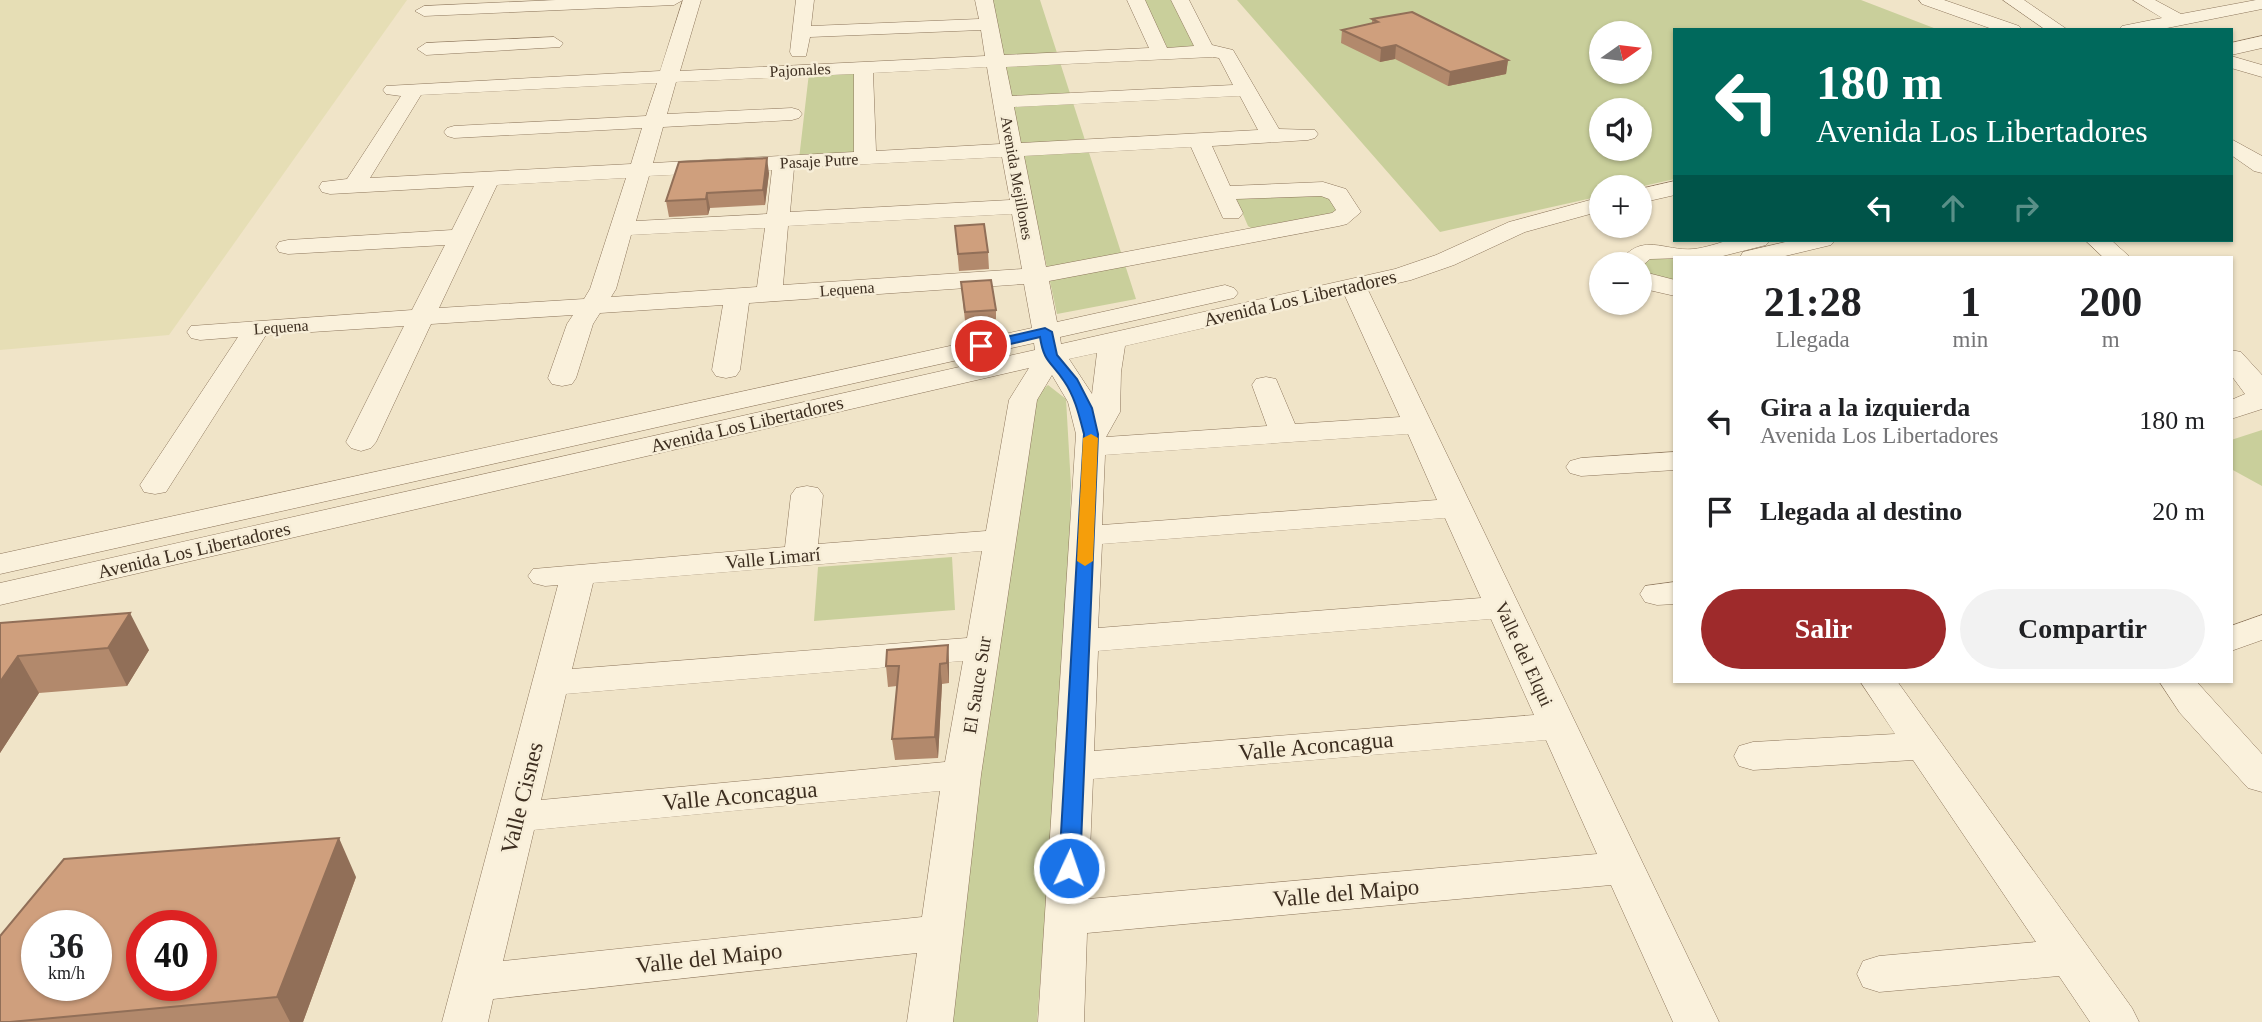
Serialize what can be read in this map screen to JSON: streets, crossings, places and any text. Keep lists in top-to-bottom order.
{
  "streets": {
    "street": [
      "Pajonales",
      "Pasaje Putre",
      "Avenida Mejillones",
      "Lequena",
      "Avenida Los Libertadores",
      "Valle Limarí",
      "Valle del Elqui",
      "El Sauce Sur",
      "Valle Aconcagua",
      "Valle Cisnes",
      "Valle del Maipo"
    ]
  },
  "crossings": [
    ["Pajonales", "Avenida Mejillones"],
    ["Pasaje Putre", "Avenida Mejillones"],
    ["Avenida Mejillones", "Lequena"],
    ["Avenida Mejillones", "Avenida Los Libertadores"],
    ["Avenida Mejillones", "El Sauce Sur"],
    ["Avenida Los Libertadores", "Valle del Elqui"],
    ["Avenida Los Libertadores", "El Sauce Sur"],
    ["Valle Limarí", "El Sauce Sur"],
    ["Valle Limarí", "Valle Cisnes"],
    ["Valle del Elqui", "Valle Aconcagua"],
    ["Valle del Elqui", "Valle del Maipo"],
    ["El Sauce Sur", "Valle Aconcagua"],
    ["El Sauce Sur", "Valle del Maipo"],
    ["Valle Aconcagua", "Valle Cisnes"],
    ["Valle Cisnes", "Valle del Maipo"]
  ],
  "north": "right",
  "page": {
    "map_buttons": ["+", "−"],
    "turn": ["180 m", "Avenida Los Libertadores"],
    "eta": [
      "21:28",
      "Llegada",
      "1",
      "min",
      "200",
      "m"
    ],
    "list": [
      {
        "name": "Gira a la izquierda",
        "note": "Avenida Los Libertadores",
        "value": "180 m"
      },
      {
        "name": "Llegada al destino",
        "value": "20 m"
      }
    ],
    "buttons": ["Salir", "Compartir"],
    "speed": "36 km/h",
    "limit": "40"
  }
}
